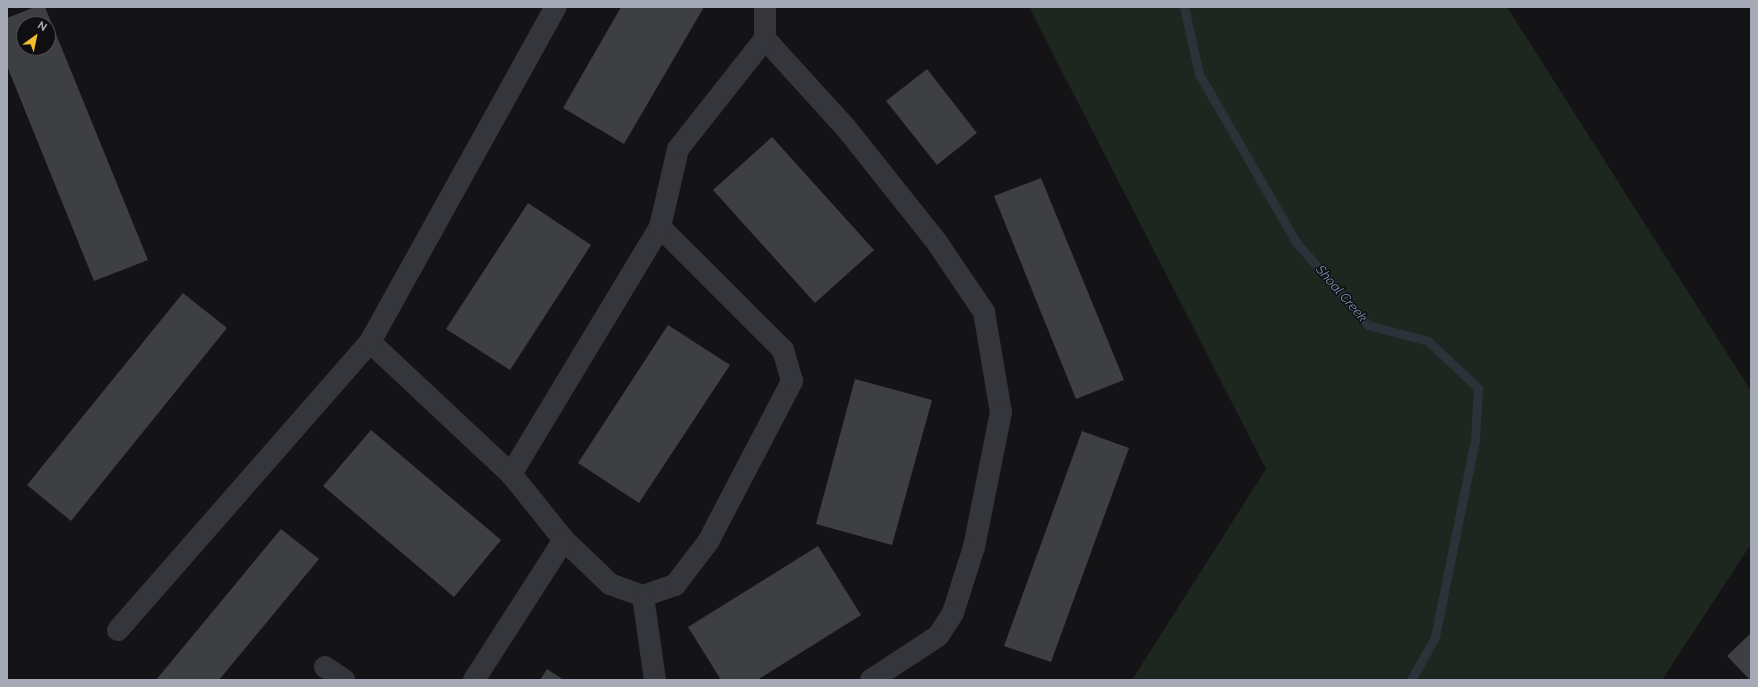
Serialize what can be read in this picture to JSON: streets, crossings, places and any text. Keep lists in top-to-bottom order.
{
  "water": ["Shoal Creek"],
  "north": "top right"
}
